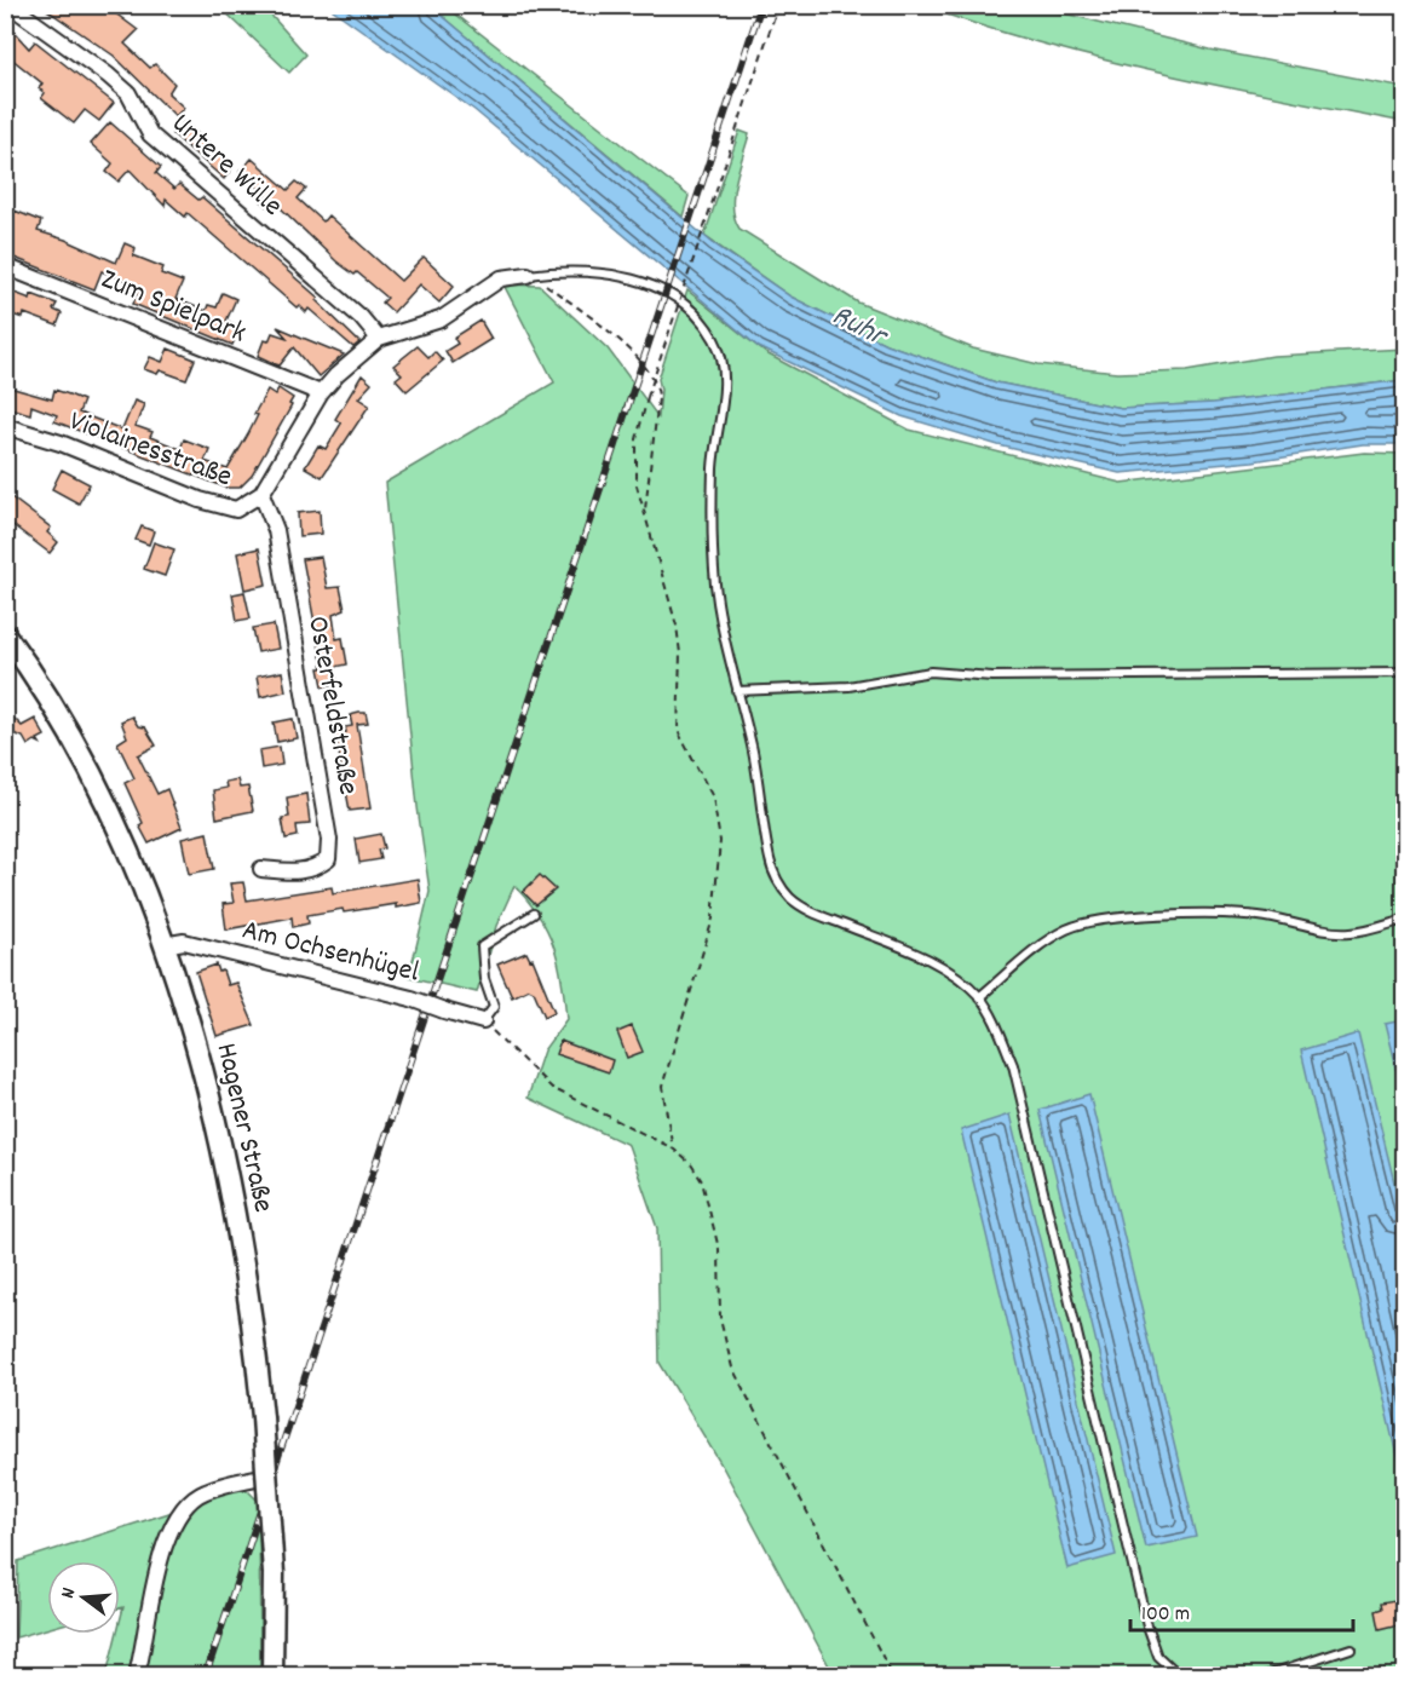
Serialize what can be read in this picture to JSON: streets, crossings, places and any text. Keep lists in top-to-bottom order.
{
  "streets": {
    "main road": ["Hagener Straße"],
    "street": [
      "Untere Wülle",
      "Zum Spielpark",
      "Violainesstraße",
      "Osterfeldstraße",
      "Am Ochsenhügel"
    ]
  },
  "crossings": [
    ["Untere Wülle", "Violainesstraße"],
    ["Zum Spielpark", "Violainesstraße"],
    ["Violainesstraße", "Osterfeldstraße"],
    ["Am Ochsenhügel", "Hagener Straße"]
  ],
  "water": ["Ruhr"],
  "scale_bar": "100 m",
  "north": "left"
}
